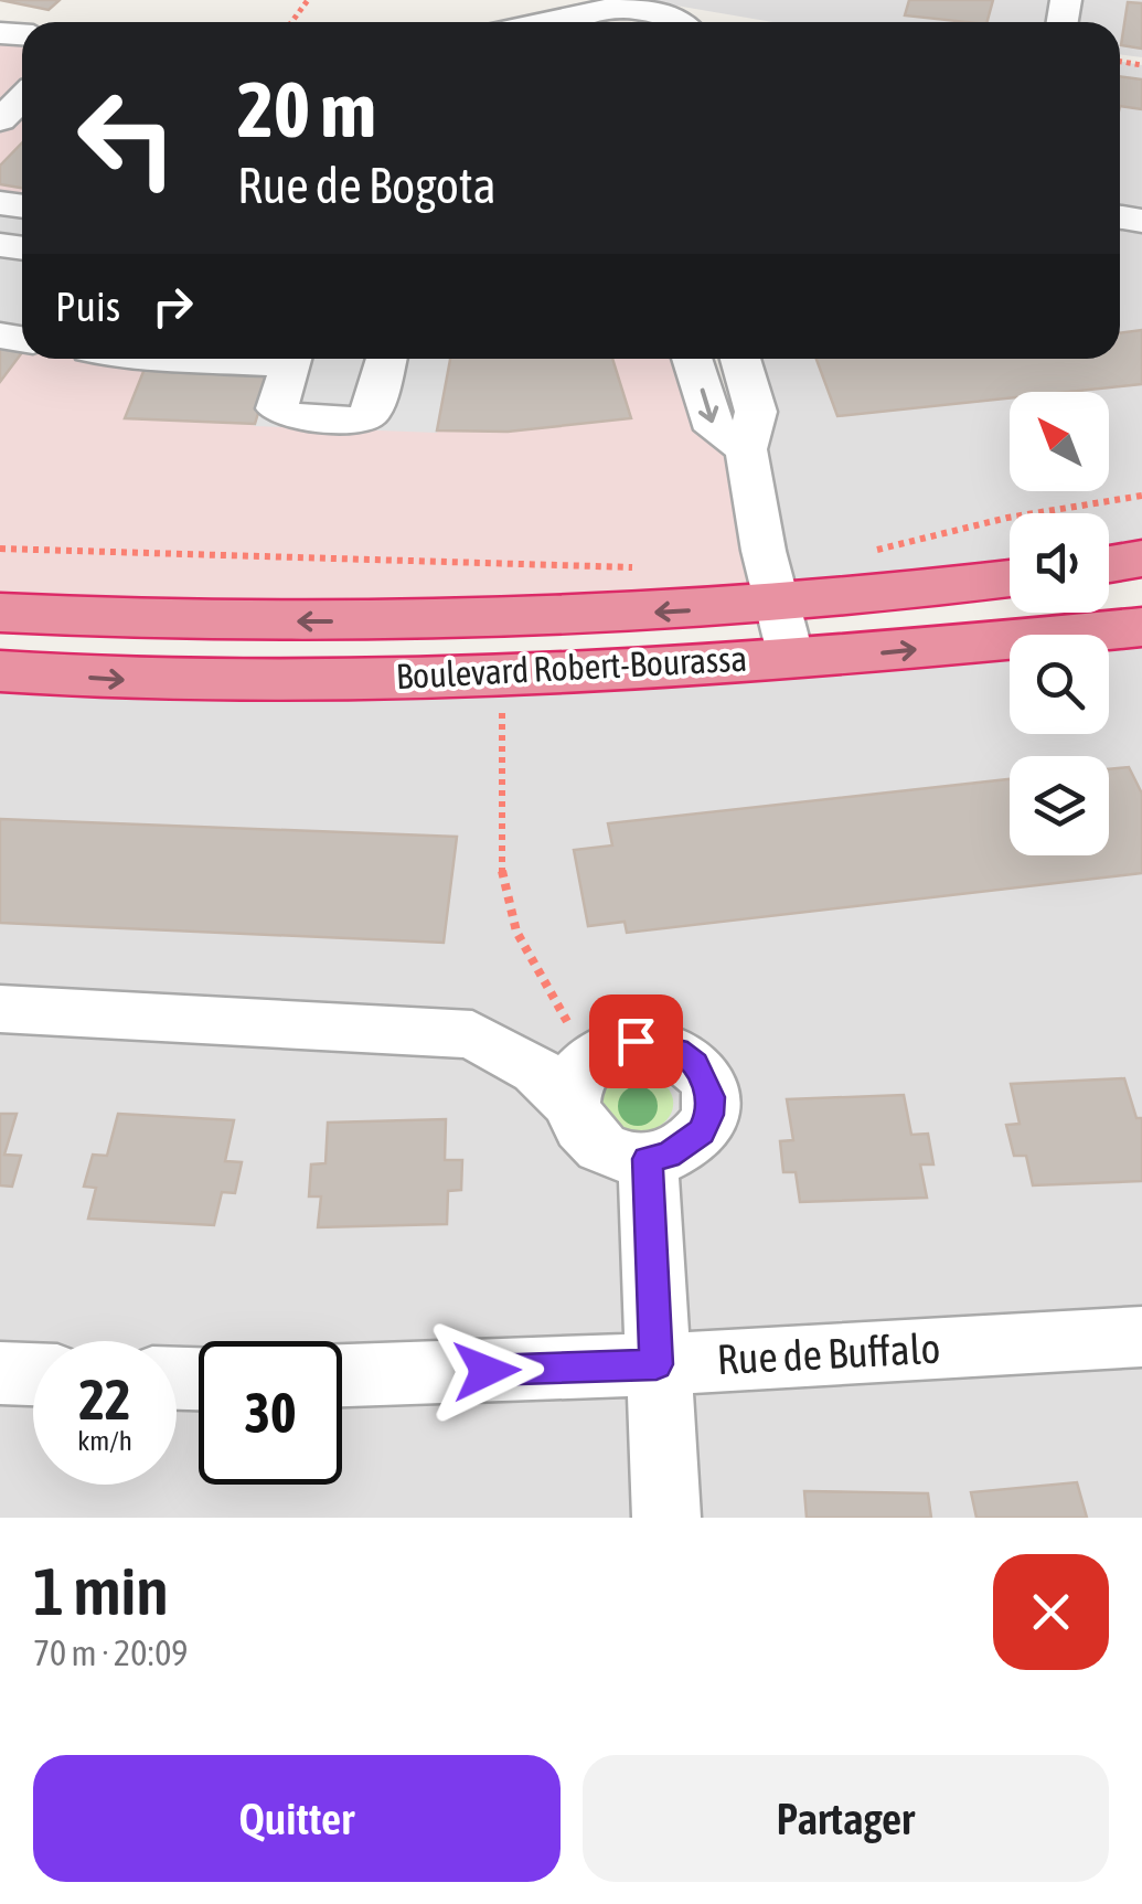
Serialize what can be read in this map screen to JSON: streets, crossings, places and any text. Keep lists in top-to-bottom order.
{
  "streets": {
    "highway": ["Boulevard Robert-Bourassa"],
    "street": ["Rue de Buffalo"]
  },
  "north": "top left",
  "page": {
    "turn": ["20 m", "Rue de Bogota"],
    "then": "Puis",
    "speed": "22 km/h",
    "limit": "30",
    "heading": ["1 min", "70 m · 20:09"],
    "buttons": ["Quitter", "Partager"]
  }
}
